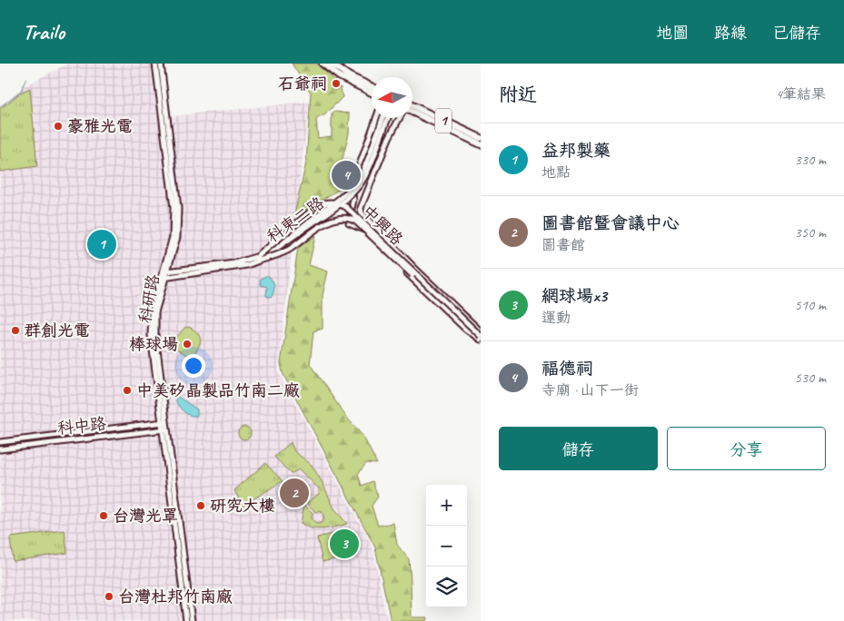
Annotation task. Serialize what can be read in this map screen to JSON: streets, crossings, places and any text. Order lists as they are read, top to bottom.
{
  "streets": {
    "main road": ["1"],
    "street": [
      "科東二路",
      "中興路",
      "科研路",
      "科中路"
    ]
  },
  "crossings": [
    ["科東二路", "中興路"],
    ["科東二路", "科研路"],
    ["科研路", "科中路"]
  ],
  "places": [
    "石爺祠",
    "豪雅光電",
    "群創光電",
    "棒球場",
    "中美矽晶製品竹南二廠",
    "研究大樓",
    "台灣光罩",
    "台灣杜邦竹南廠"
  ],
  "north": "left",
  "page": {
    "header": "Trailo",
    "nav": ["地圖", "路線", "已儲存"],
    "heading": ["附近", "4筆結果"],
    "list": [
      {
        "mark": "1",
        "name": "益邦製藥",
        "note": "地點",
        "value": "330 m"
      },
      {
        "mark": "2",
        "name": "圖書館暨會議中心",
        "note": "圖書館",
        "value": "350 m"
      },
      {
        "mark": "3",
        "name": "網球場x3",
        "note": "運動",
        "value": "510 m"
      },
      {
        "mark": "4",
        "name": "福德祠",
        "note": "寺廟 · 山下一街",
        "value": "530 m"
      }
    ],
    "pins": [
      "4",
      "1",
      "2",
      "3"
    ],
    "buttons": ["儲存", "分享"],
    "map_buttons": ["+", "−"]
  }
}
